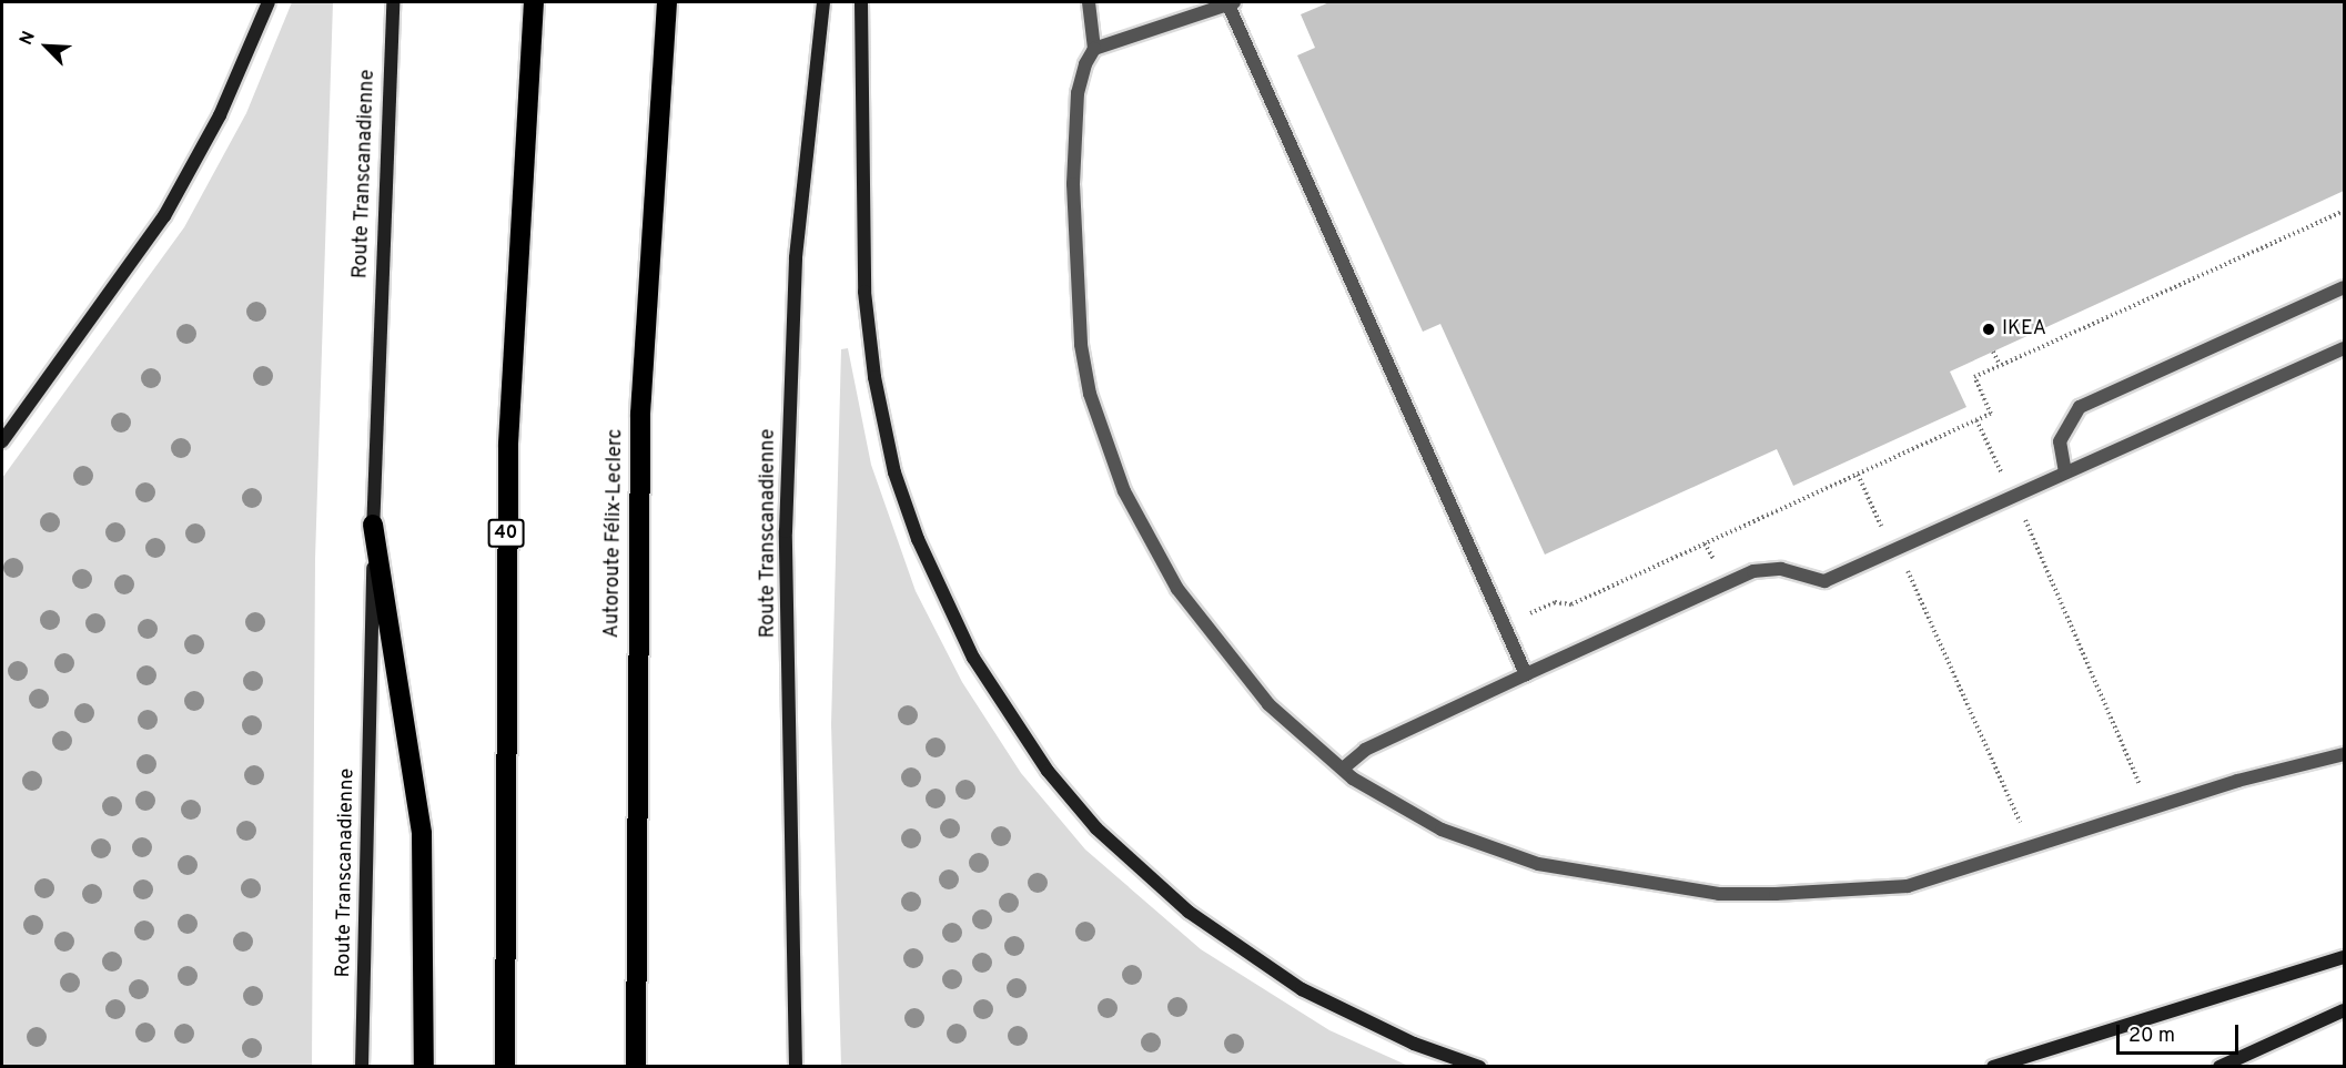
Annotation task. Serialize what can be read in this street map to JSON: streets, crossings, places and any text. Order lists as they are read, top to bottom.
{
  "streets": {
    "highway": ["40", "Autoroute Félix-Leclerc"],
    "main road": ["Route Transcanadienne"]
  },
  "places": ["IKEA"],
  "scale_bar": "20 m",
  "north": "top left"
}
